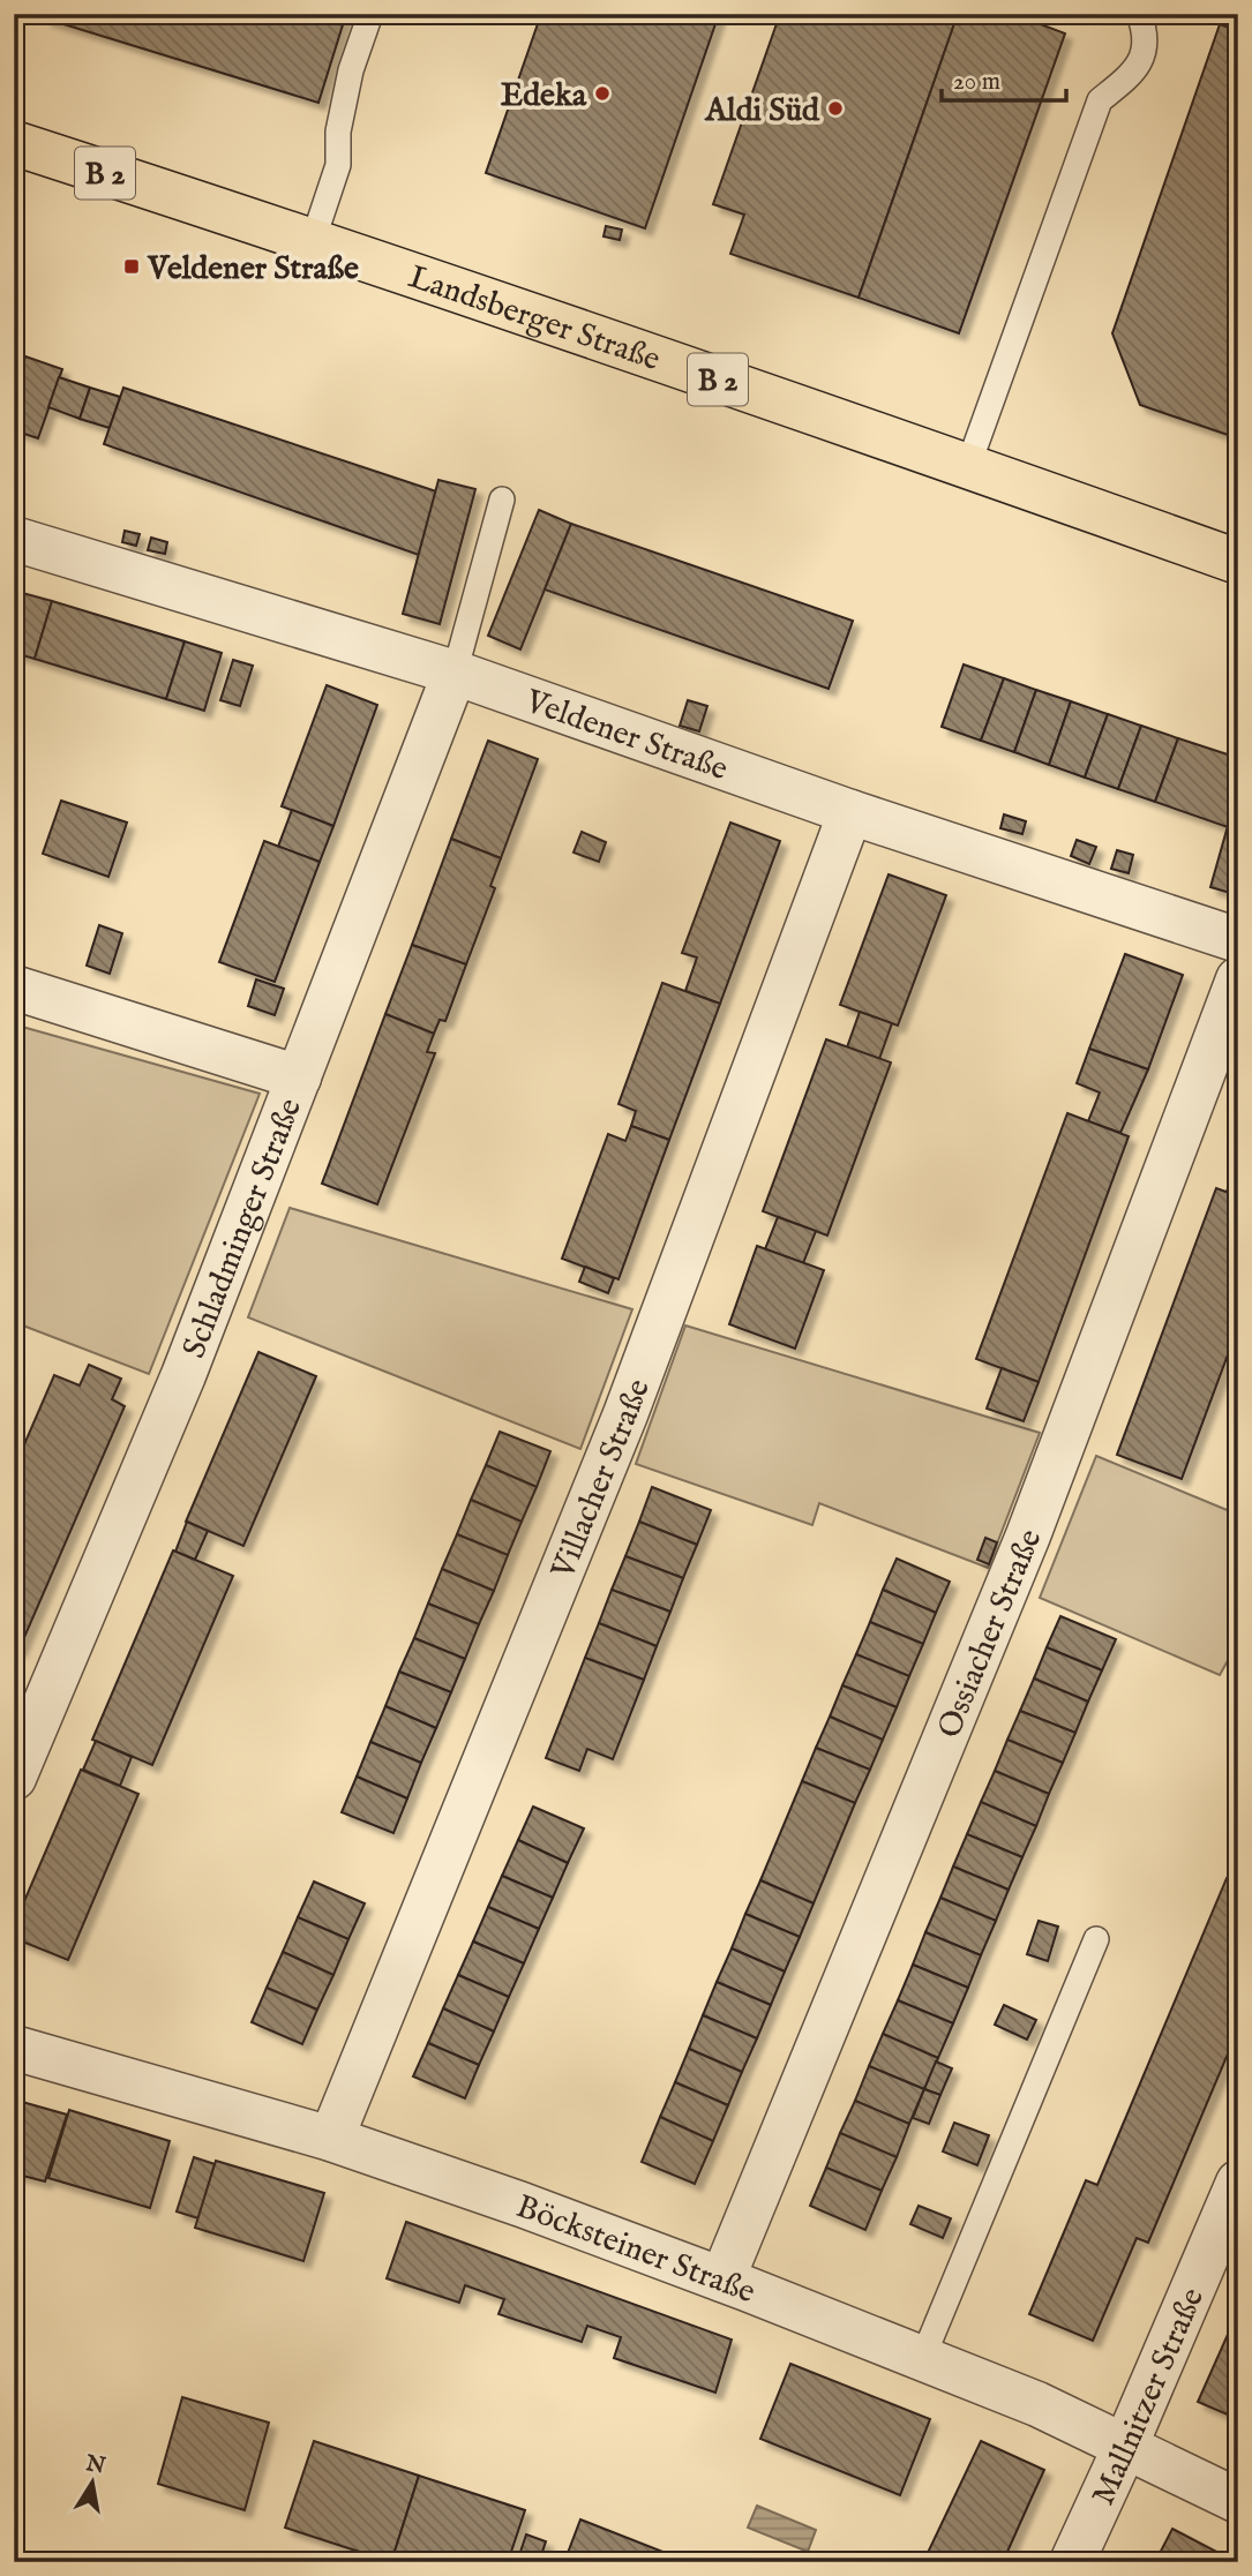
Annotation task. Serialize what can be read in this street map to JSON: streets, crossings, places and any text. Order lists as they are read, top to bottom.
{
  "streets": {
    "main road": ["B 2", "Landsberger Straße"],
    "street": [
      "Veldener Straße",
      "Schladminger Straße",
      "Villacher Straße",
      "Ossiacher Straße",
      "Böcksteiner Straße",
      "Mallnitzer Straße"
    ]
  },
  "crossings": [
    ["Veldener Straße", "Schladminger Straße"],
    ["Veldener Straße", "Villacher Straße"],
    ["Villacher Straße", "Böcksteiner Straße"],
    ["Ossiacher Straße", "Böcksteiner Straße"],
    ["Böcksteiner Straße", "Mallnitzer Straße"]
  ],
  "places": {
    "other": ["Edeka", "Aldi Süd"],
    "transit": ["Veldener Straße"]
  },
  "scale_bar": "20 m",
  "north": "top"
}
